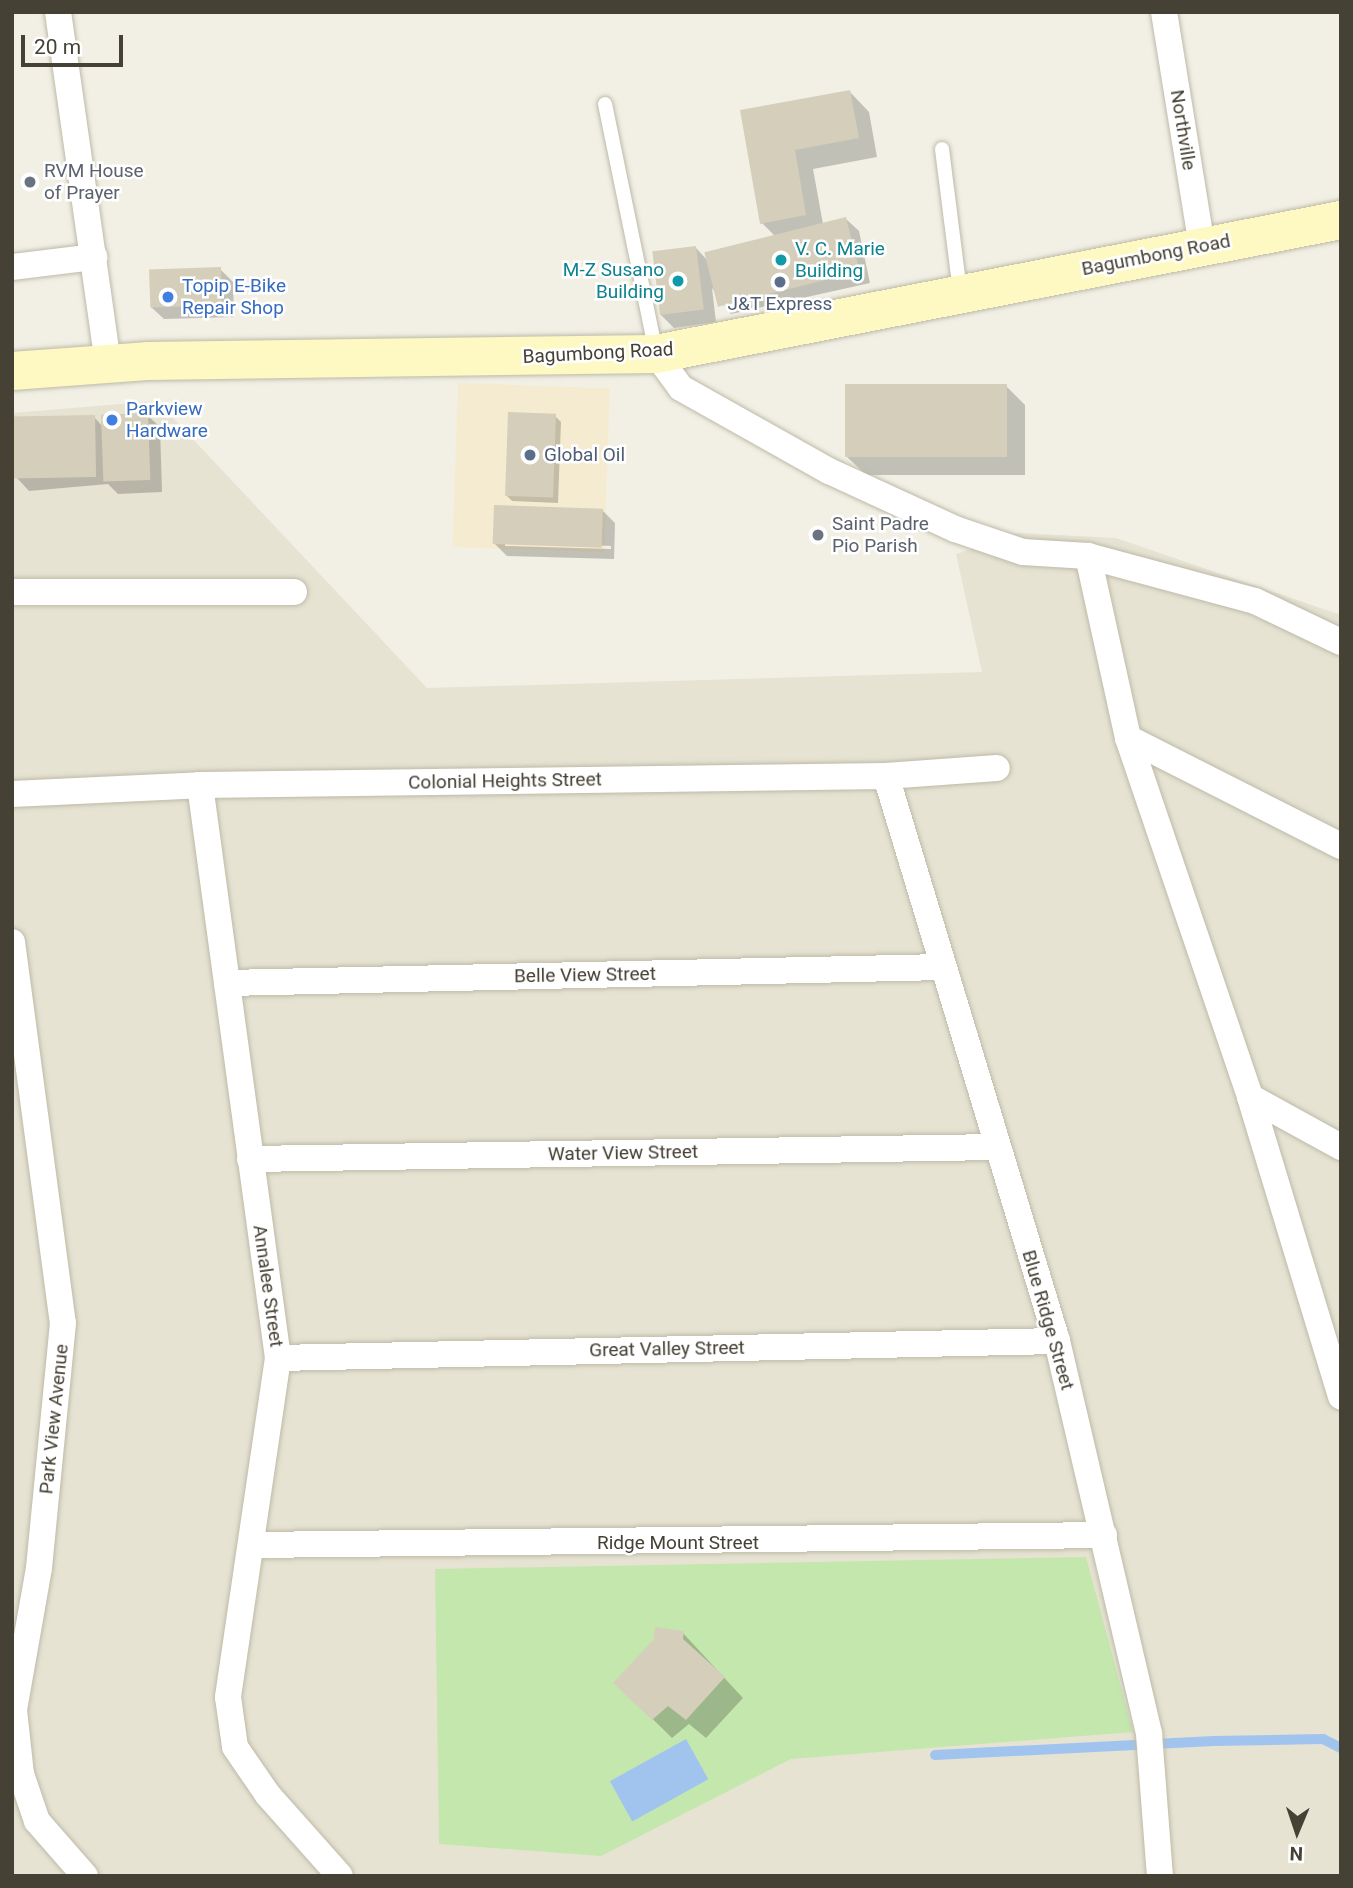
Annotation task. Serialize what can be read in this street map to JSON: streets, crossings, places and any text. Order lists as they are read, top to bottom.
{
  "streets": {
    "main road": ["Bagumbong Road"],
    "street": [
      "Northville",
      "Colonial Heights Street",
      "Belle View Street",
      "Water View Street",
      "Annalee Street",
      "Blue Ridge Street",
      "Great Valley Street",
      "Park View Avenue",
      "Ridge Mount Street"
    ]
  },
  "crossings": [
    ["Northville", "Bagumbong Road"],
    ["Colonial Heights Street", "Annalee Street"],
    ["Colonial Heights Street", "Blue Ridge Street"],
    ["Belle View Street", "Annalee Street"],
    ["Belle View Street", "Blue Ridge Street"],
    ["Water View Street", "Annalee Street"],
    ["Water View Street", "Blue Ridge Street"],
    ["Annalee Street", "Great Valley Street"],
    ["Annalee Street", "Ridge Mount Street"],
    ["Blue Ridge Street", "Great Valley Street"],
    ["Blue Ridge Street", "Ridge Mount Street"]
  ],
  "places": [
    "RVM House of Prayer",
    "V. C. Marie Building",
    "M-Z Susano Building",
    "J&T Express",
    "Topip E-Bike Repair Shop",
    "Parkview Hardware",
    "Global Oil",
    "Saint Padre Pio Parish"
  ],
  "scale_bar": "20 m",
  "north": "bottom"
}
